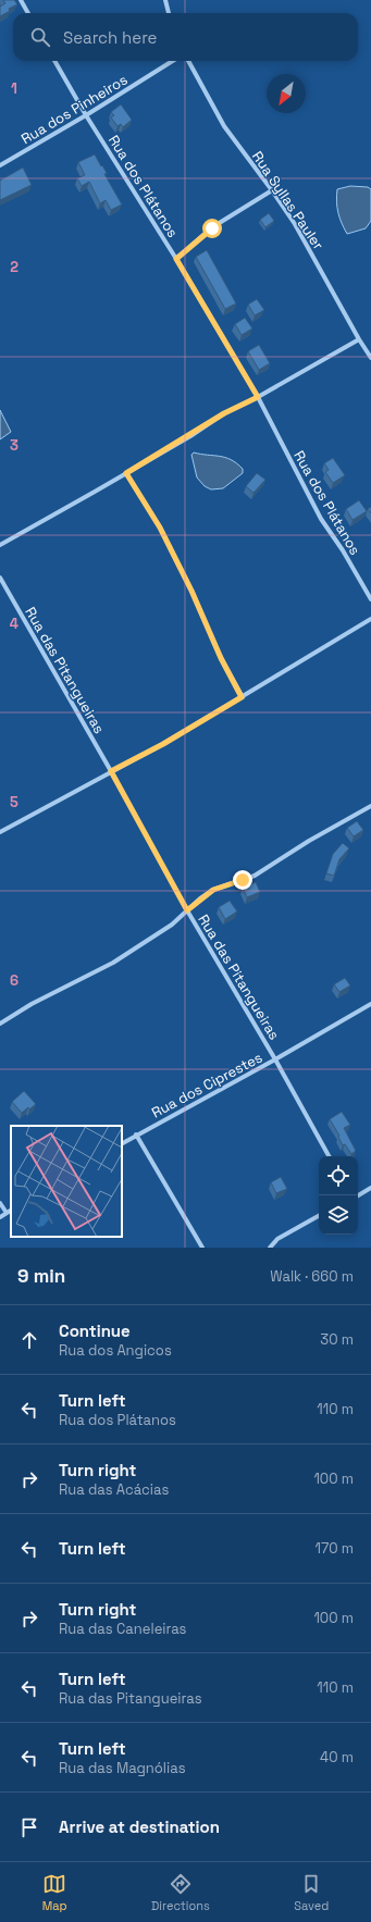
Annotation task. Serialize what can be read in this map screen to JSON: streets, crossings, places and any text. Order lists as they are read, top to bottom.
{
  "streets": {
    "street": [
      "Rua dos Pinheiros",
      "Rua dos Plátanos",
      "Rua Syllas Pauler",
      "Rua das Pitangueiras",
      "Rua dos Ciprestes"
    ]
  },
  "crossings": [
    ["Rua dos Pinheiros", "Rua dos Plátanos"],
    ["Rua das Pitangueiras", "Rua dos Ciprestes"]
  ],
  "north": "bottom left",
  "page": {
    "search": "Search here",
    "heading": ["9 min", "Walk · 660 m"],
    "list": [
      ["Continue", "Rua dos Angicos", "30 m"],
      ["Turn left", "Rua dos Plátanos", "110 m"],
      ["Turn right", "Rua das Acácias", "100 m"],
      ["Turn left", "170 m"],
      ["Turn right", "Rua das Caneleiras", "100 m"],
      ["Turn left", "Rua das Pitangueiras", "110 m"],
      ["Turn left", "Rua das Magnólias", "40 m"],
      "Arrive at destination"
    ],
    "nav": ["Map", "Directions", "Saved"]
  },
  "grid": {
    "rows": [
      "1",
      "2",
      "3",
      "4",
      "5",
      "6"
    ]
  }
}
